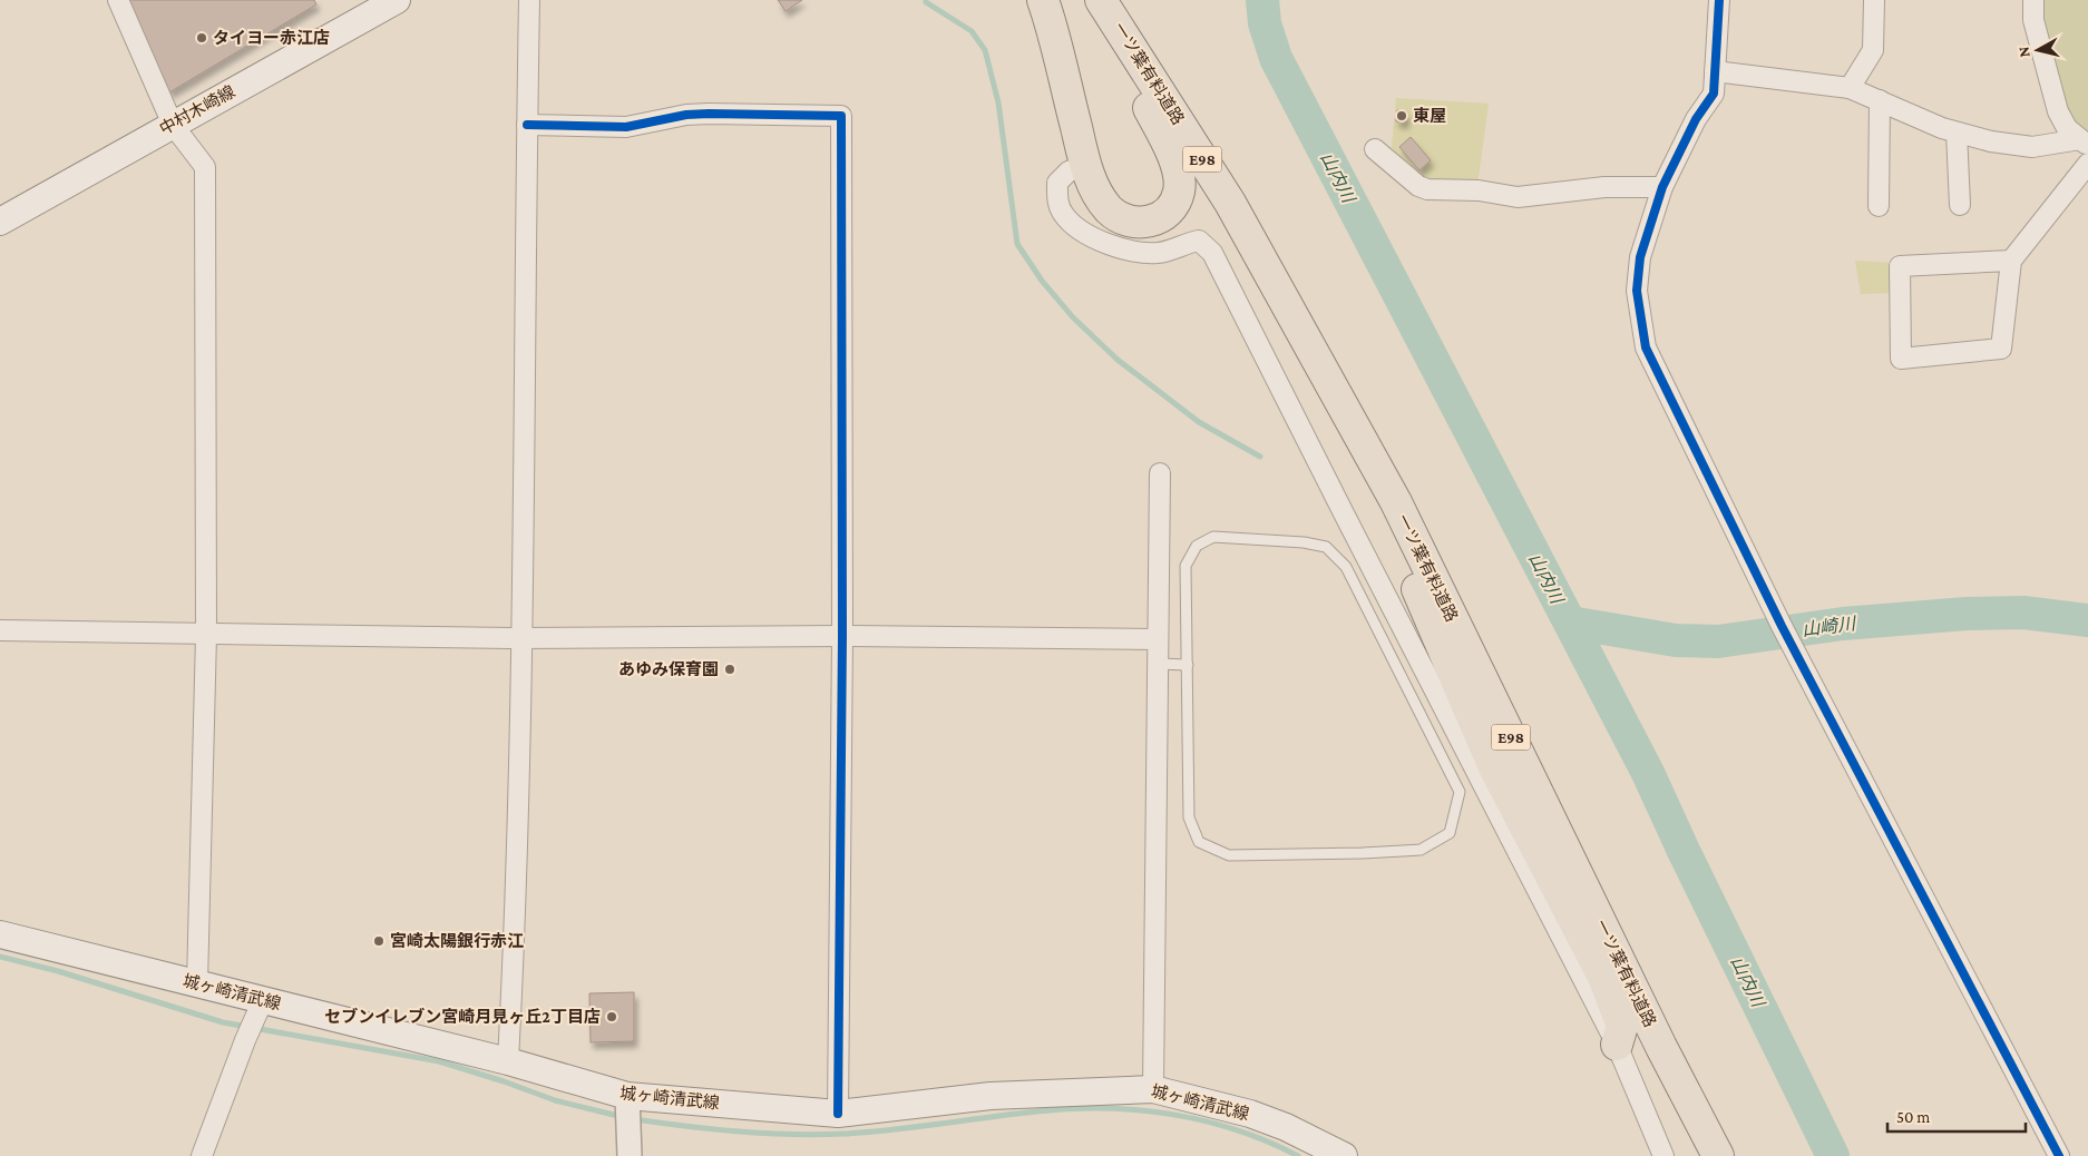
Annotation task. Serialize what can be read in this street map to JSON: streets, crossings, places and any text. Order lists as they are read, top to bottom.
{
  "streets": {
    "main road": [
      "一ツ葉有料道路",
      "中村木崎線",
      "E98",
      "城ヶ崎清武線"
    ]
  },
  "water": ["山内川", "山崎川"],
  "places": [
    "タイヨー赤江店",
    "東屋",
    "あゆみ保育園",
    "宮崎太陽銀行赤江",
    "セブンイレブン宮崎月見ヶ丘2丁目店"
  ],
  "scale_bar": "50 m",
  "north": "left"
}
